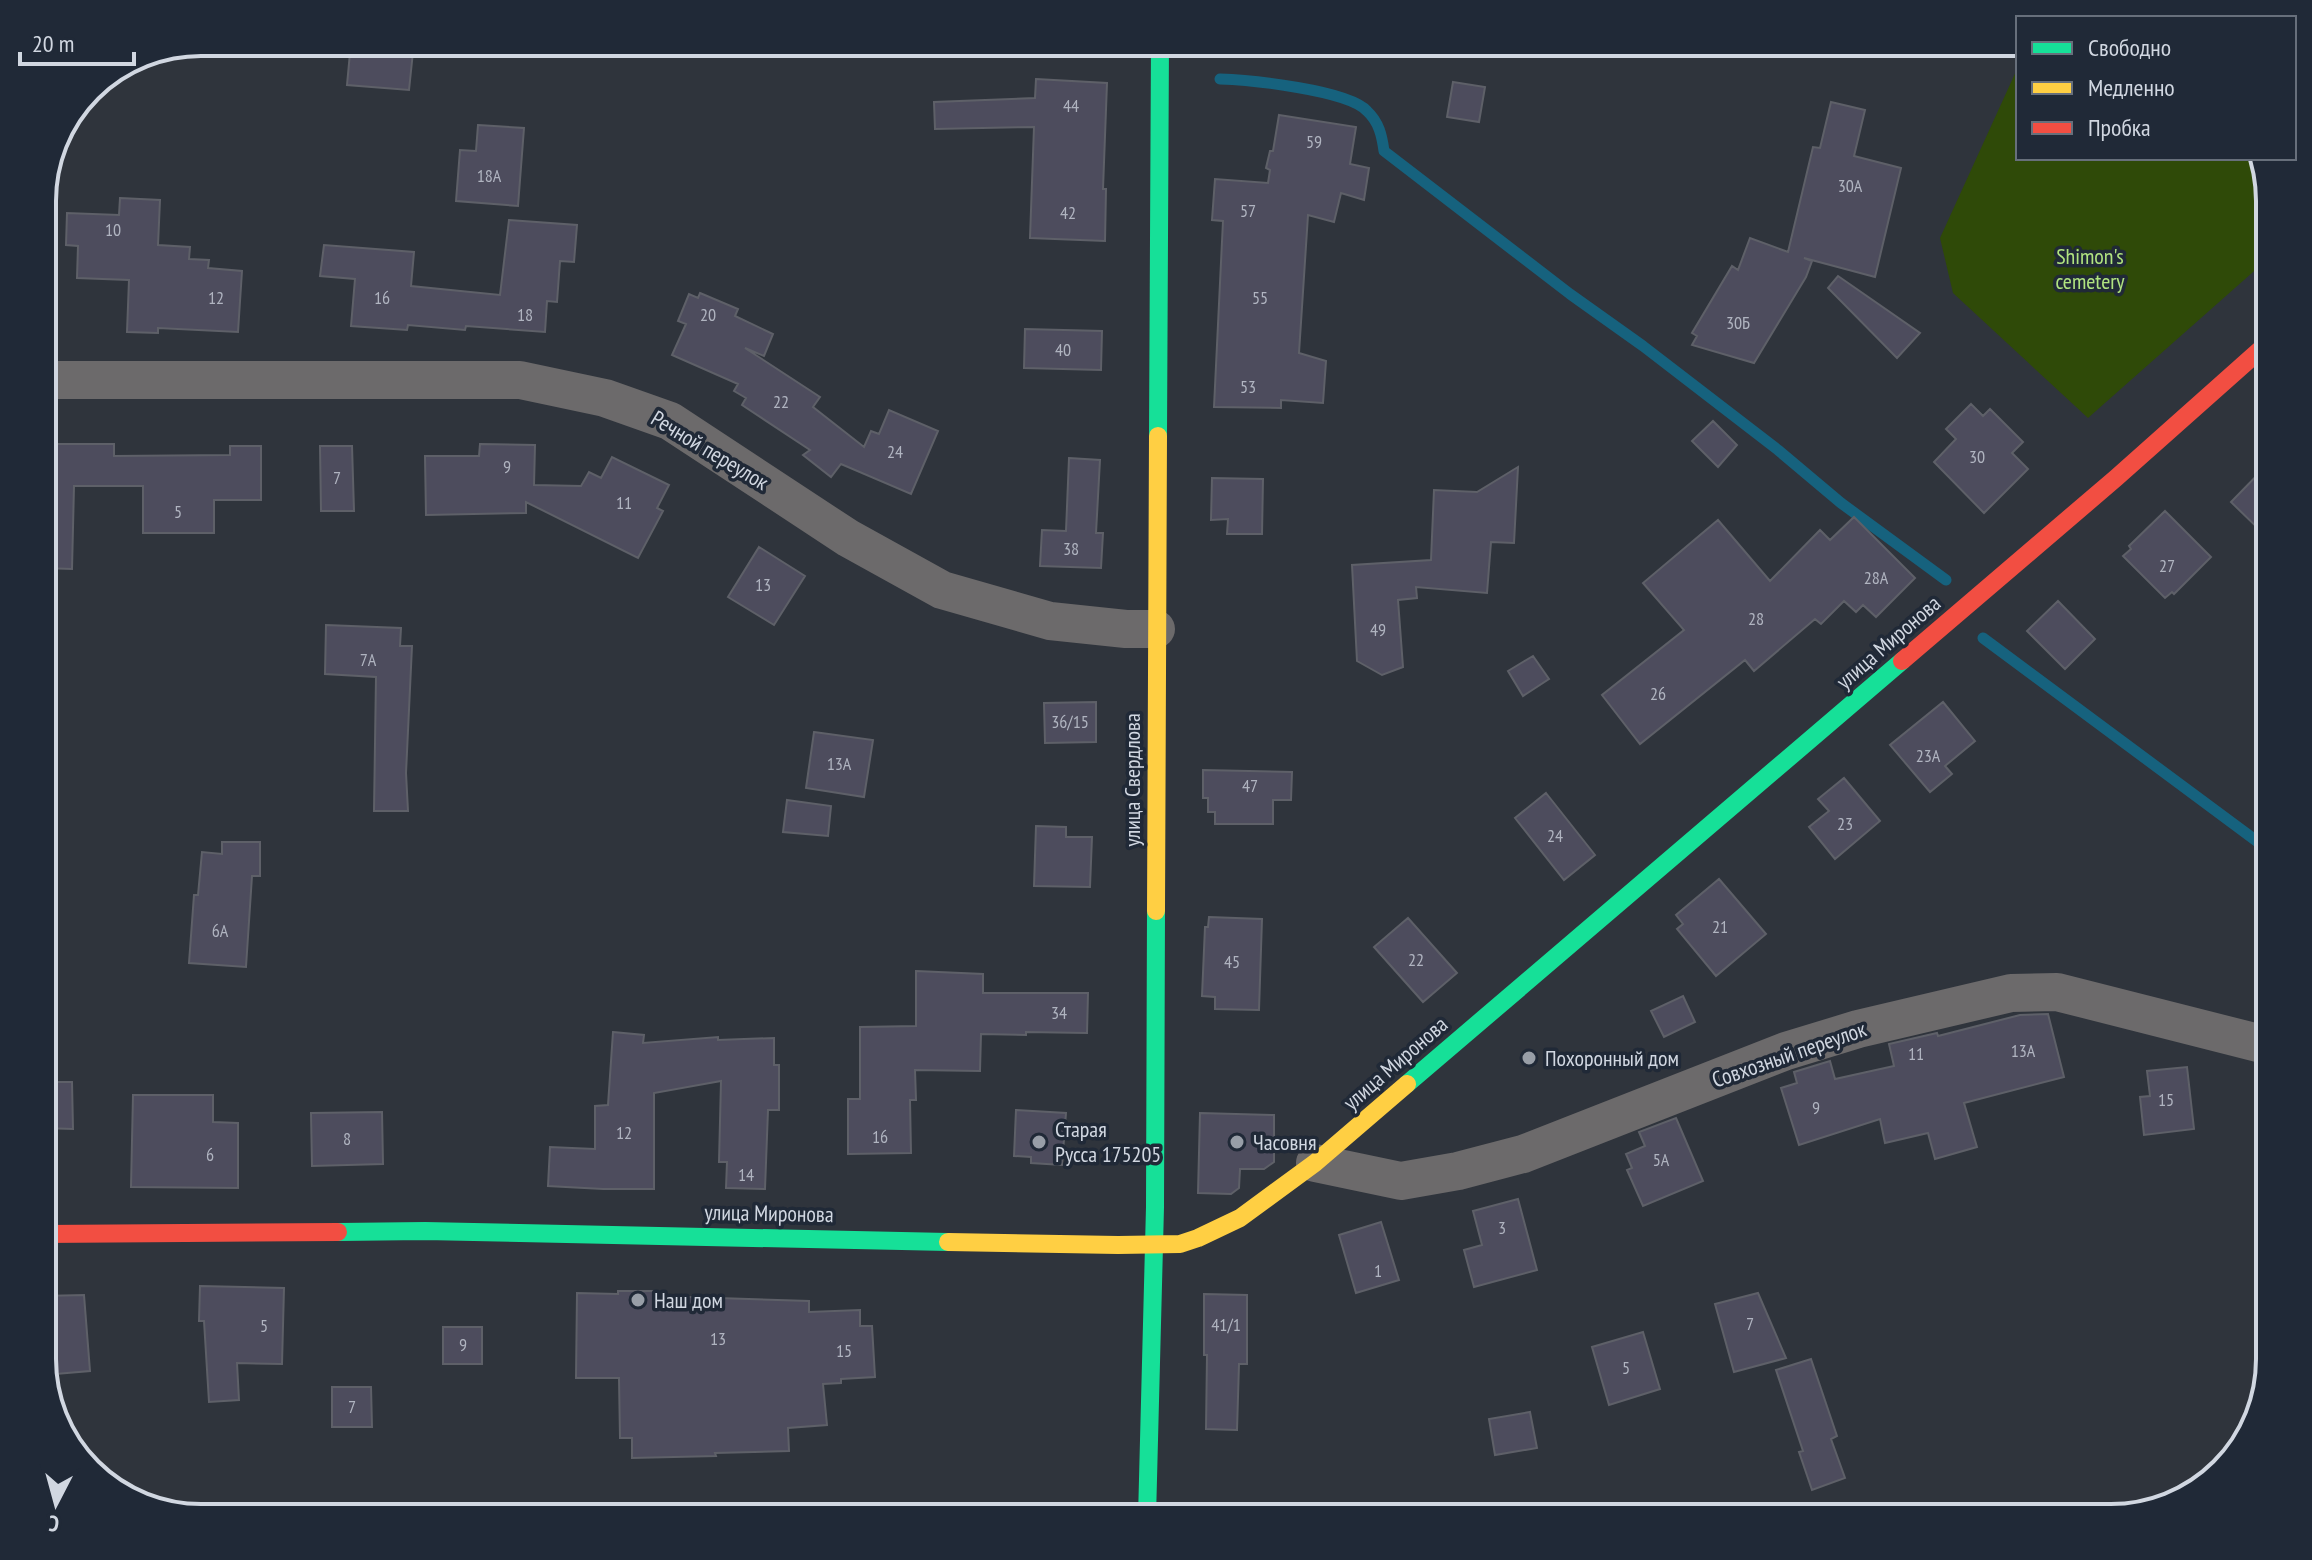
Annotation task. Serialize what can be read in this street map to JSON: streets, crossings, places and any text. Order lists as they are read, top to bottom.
{
  "streets": {
    "street": [
      "Речной переулок",
      "улица Миронова",
      "улица Свердлова",
      "Совхозный переулок"
    ]
  },
  "crossings": [
    ["Речной переулок", "улица Свердлова"],
    ["улица Миронова", "улица Свердлова"],
    ["улица Миронова", "Совхозный переулок"]
  ],
  "parks": ["Shimon's cemetery"],
  "places": [
    "Похоронный дом",
    "Старая Русса 175205",
    "Часовня",
    "Наш дом"
  ],
  "house_numbers": [
    "44",
    "59",
    "18А",
    "30А",
    "57",
    "42",
    "10",
    "12",
    "16",
    "55",
    "18",
    "20",
    "30Б",
    "40",
    "53",
    "22",
    "24",
    "30",
    "9",
    "7",
    "11",
    "5",
    "38",
    "27",
    "28А",
    "13",
    "28",
    "49",
    "7А",
    "26",
    "36/15",
    "23А",
    "13А",
    "47",
    "23",
    "24",
    "21",
    "6А",
    "22",
    "45",
    "34",
    "13А",
    "11",
    "15",
    "9",
    "12",
    "16",
    "8",
    "6",
    "5А",
    "14",
    "3",
    "1",
    "7",
    "41/1",
    "5",
    "13",
    "9",
    "15",
    "5",
    "7"
  ],
  "legend": ["Свободно", "Медленно", "Пробка"],
  "scale_bar": "20 m",
  "north": "bottom"
}
